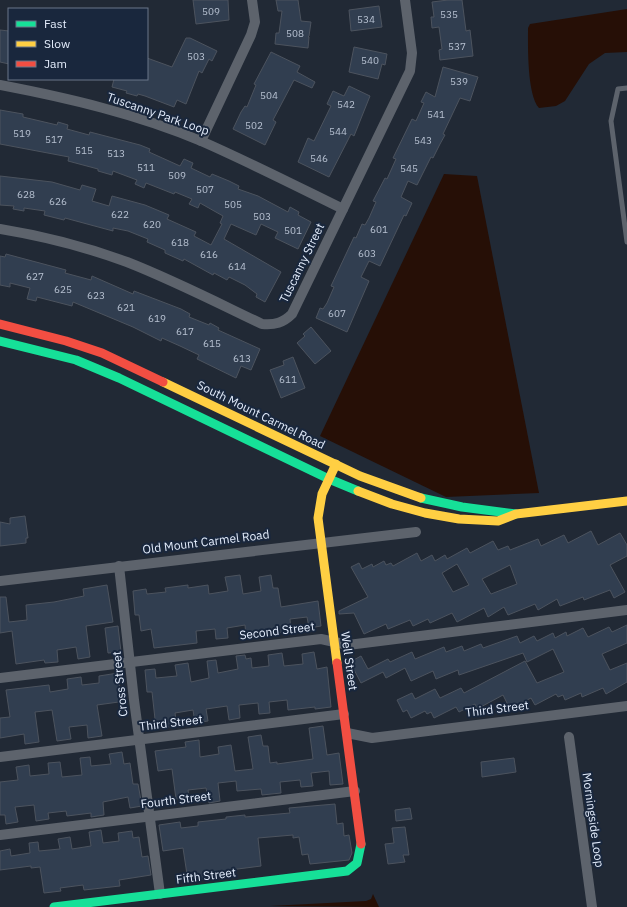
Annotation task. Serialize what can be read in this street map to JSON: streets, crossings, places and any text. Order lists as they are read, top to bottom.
{
  "streets": {
    "street": [
      "Tuscanny Park Loop",
      "Tuscanny Street",
      "South Mount Carmel Road",
      "Old Mount Carmel Road",
      "Second Street",
      "Well Street",
      "Cross Street",
      "Third Street",
      "Fourth Street",
      "Morningside Loop",
      "Fifth Street"
    ]
  },
  "crossings": [
    ["Tuscanny Park Loop", "Tuscanny Street"],
    ["South Mount Carmel Road", "Well Street"],
    ["Old Mount Carmel Road", "Well Street"],
    ["Old Mount Carmel Road", "Cross Street"],
    ["Second Street", "Well Street"],
    ["Second Street", "Cross Street"],
    ["Well Street", "Third Street"],
    ["Well Street", "Fourth Street"],
    ["Well Street", "Fifth Street"],
    ["Cross Street", "Third Street"],
    ["Cross Street", "Fourth Street"],
    ["Cross Street", "Fifth Street"]
  ],
  "house_numbers": [
    "509",
    "535",
    "534",
    "508",
    "537",
    "503",
    "540",
    "539",
    "504",
    "542",
    "541",
    "502",
    "544",
    "519",
    "517",
    "543",
    "515",
    "513",
    "546",
    "511",
    "545",
    "509",
    "507",
    "628",
    "626",
    "505",
    "622",
    "503",
    "620",
    "601",
    "501",
    "618",
    "603",
    "616",
    "614",
    "627",
    "625",
    "623",
    "621",
    "607",
    "619",
    "617",
    "615",
    "613",
    "611"
  ],
  "legend": ["Fast", "Slow", "Jam"]
}
